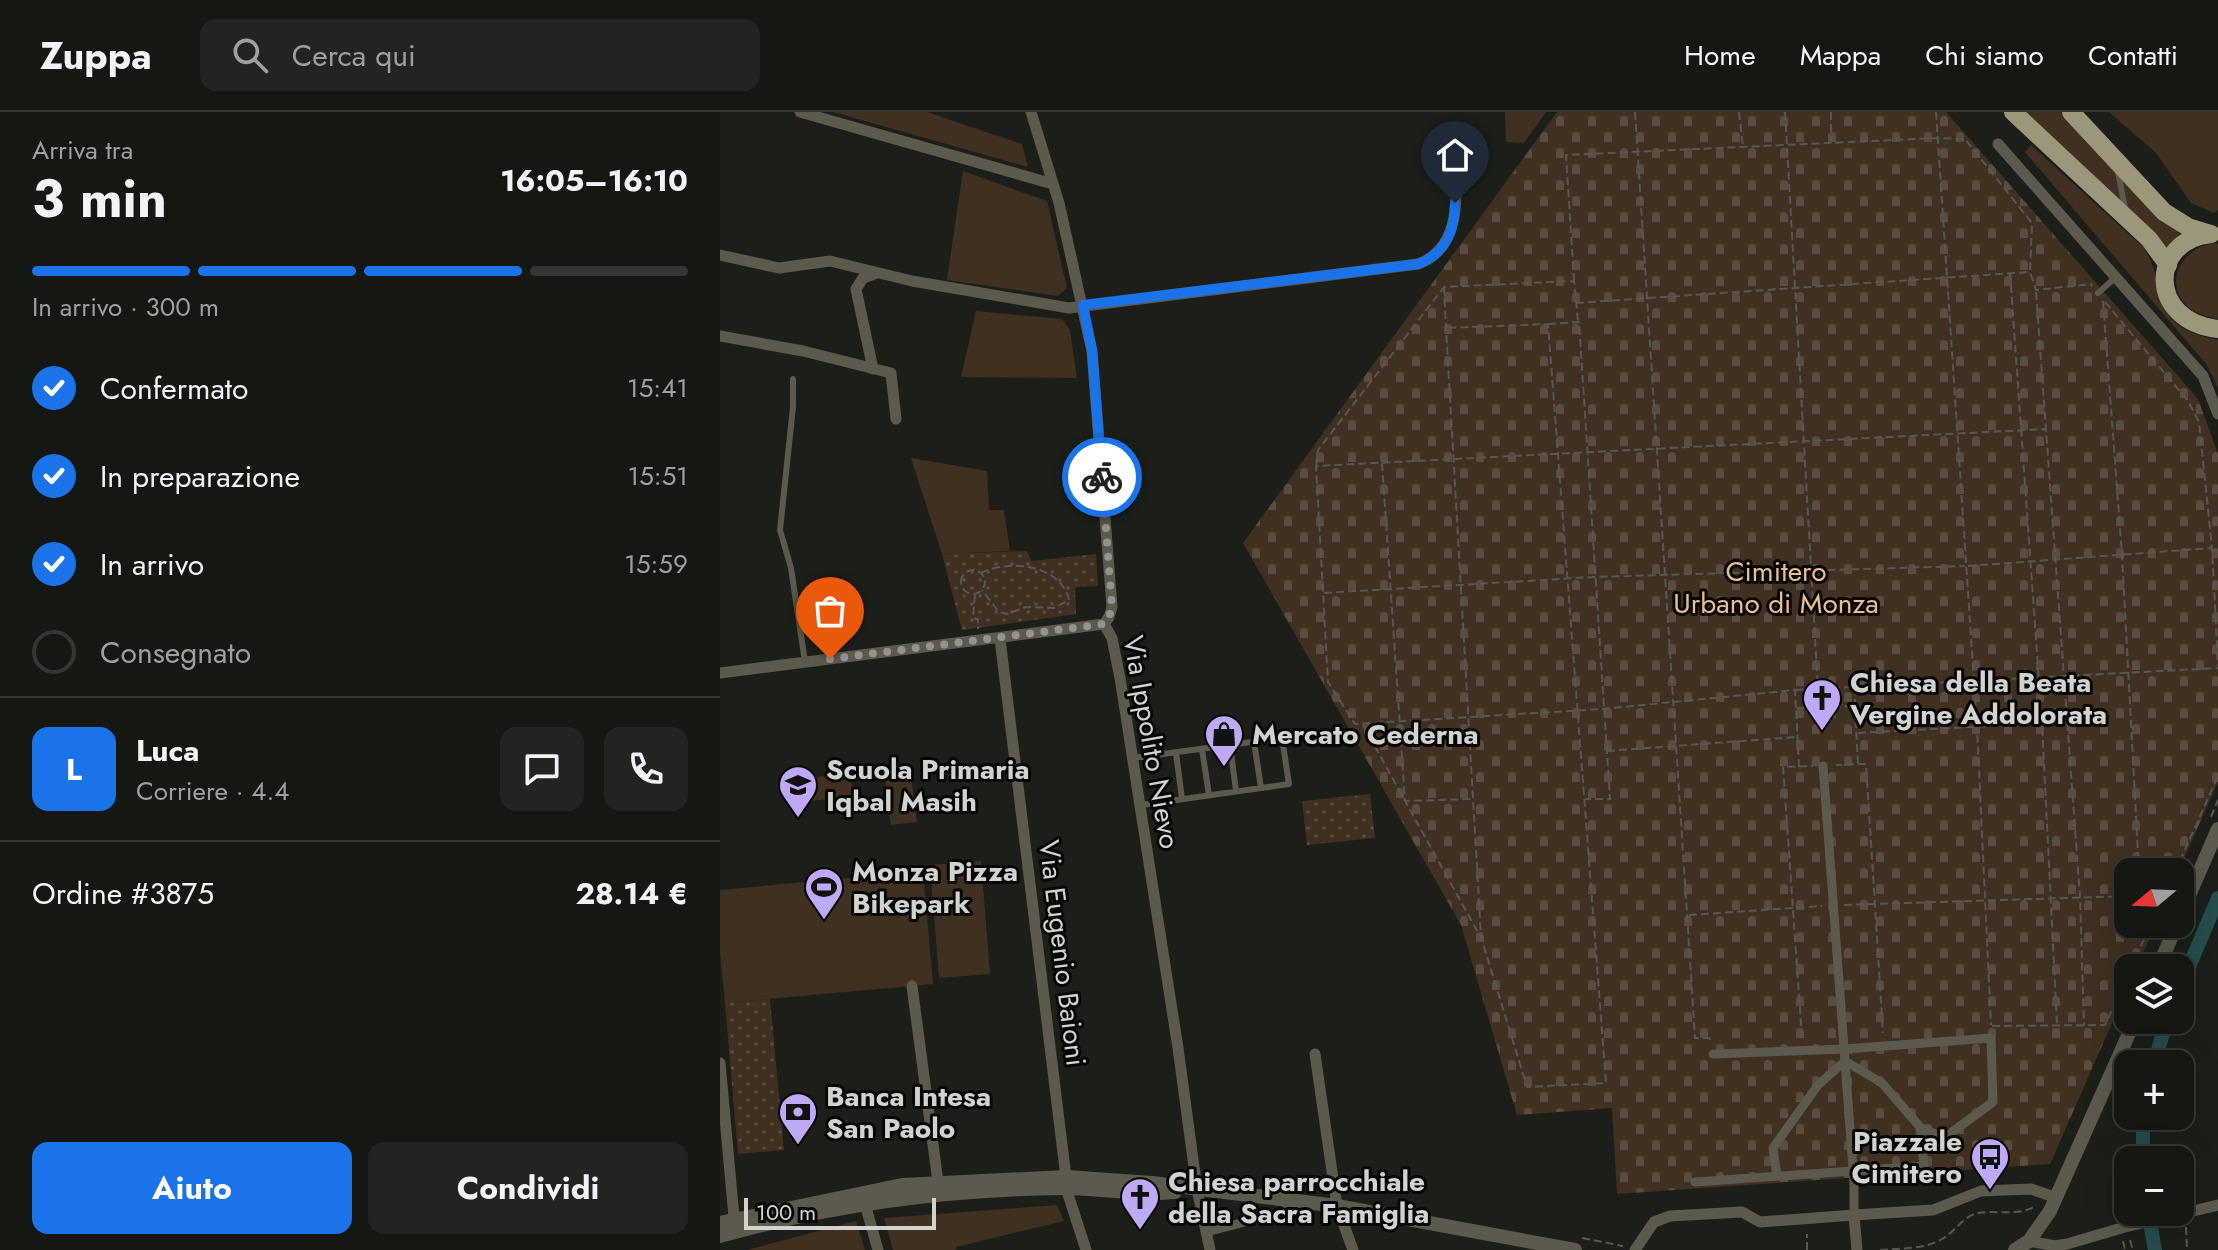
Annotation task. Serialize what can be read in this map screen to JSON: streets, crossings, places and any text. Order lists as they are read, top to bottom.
{
  "streets": {
    "street": ["Via Ippolito Nievo", "Via Eugenio Baioni"]
  },
  "parks": ["Cimitero Urbano di Monza"],
  "places": {
    "church": ["Chiesa della Beata Vergine Addolorata", "Chiesa parrocchiale della Sacra Famiglia"],
    "shop": ["Mercato Cederna"],
    "school or university": ["Scuola Primaria Iqbal Masih"],
    "sports": ["Monza Pizza Bikepark"],
    "bank": ["Banca Intesa San Paolo"],
    "bus stop": ["Piazzale Cimitero"]
  },
  "scale_bar": "100 m",
  "north": "left",
  "page": {
    "header": "Zuppa",
    "search": "Cerca qui",
    "nav": [
      "Home",
      "Mappa",
      "Chi siamo",
      "Contatti"
    ],
    "heading": ["3 min", "Arriva tra", "16:05–16:10"],
    "panel": [
      "Luca",
      "Corriere · 4.4",
      "Ordine #3875",
      "28.14 €"
    ],
    "bar": "In arrivo · 300 m",
    "list": [
      ["Confermato", "15:41"],
      ["In preparazione", "15:51"],
      ["In arrivo", "15:59"],
      "Consegnato"
    ],
    "round": "L",
    "map_buttons": ["+", "−"],
    "buttons": ["Aiuto", "Condividi"],
    "scale": "100 m"
  }
}
